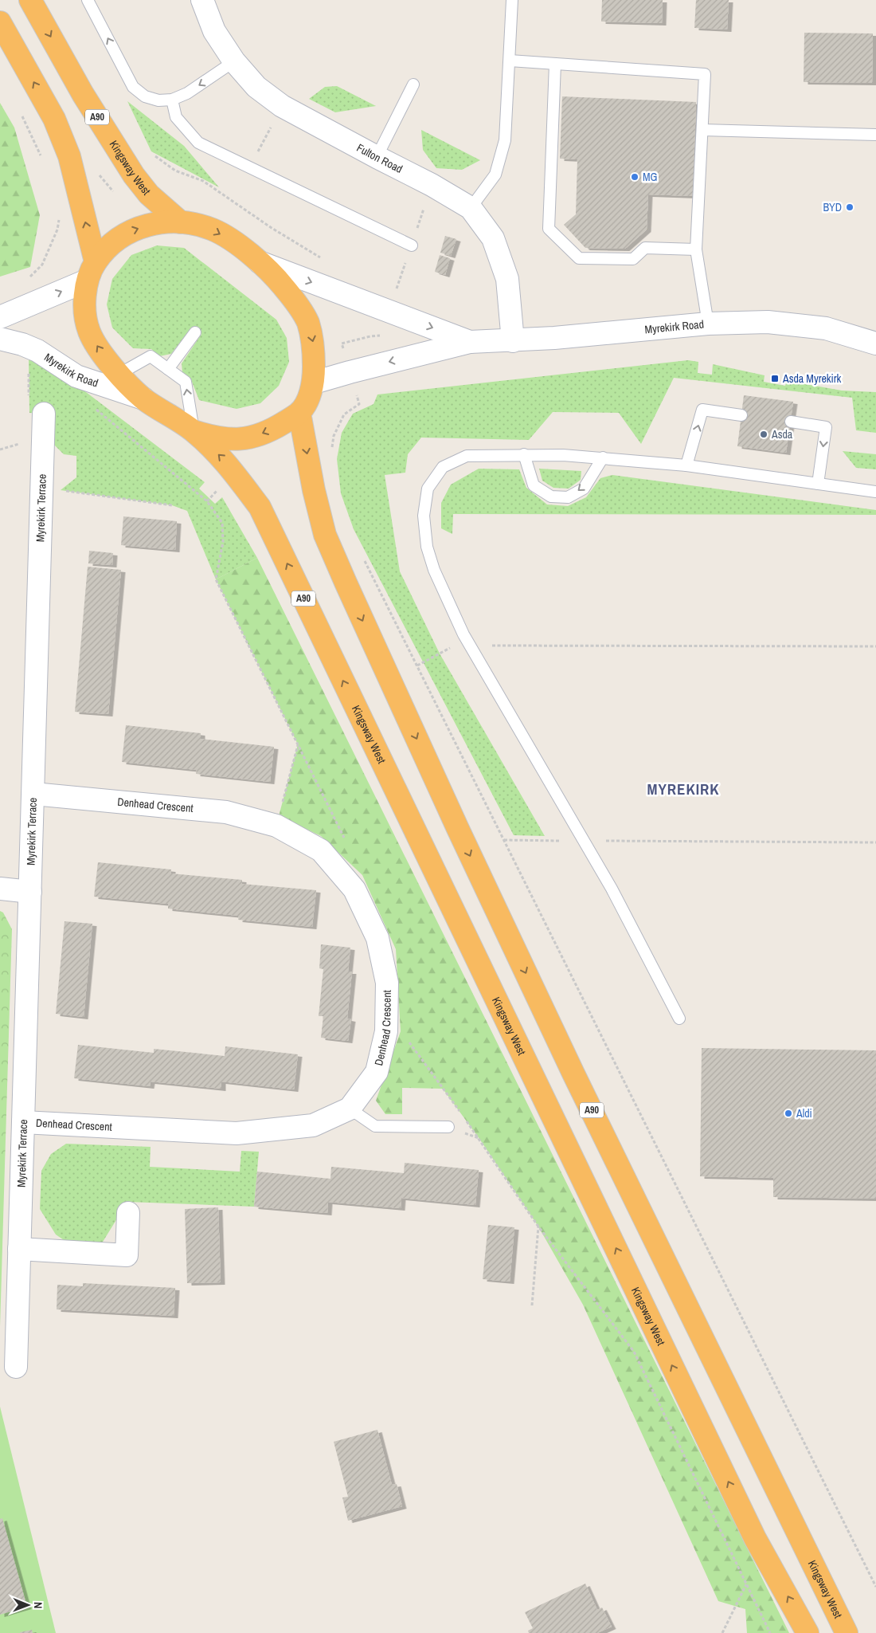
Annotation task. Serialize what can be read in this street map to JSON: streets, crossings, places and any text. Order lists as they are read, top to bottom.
{
  "streets": {
    "highway": ["A90", "Kingsway West"],
    "street": [
      "Fulton Road",
      "Myrekirk Road",
      "Myrekirk Terrace",
      "Denhead Crescent"
    ]
  },
  "crossings": [
    ["Fulton Road", "Myrekirk Road"],
    ["Kingsway West", "Myrekirk Road"],
    ["Myrekirk Terrace", "Denhead Crescent"]
  ],
  "districts": ["MYREKIRK"],
  "places": {
    "other": [
      "MG",
      "BYD",
      "Asda",
      "Aldi"
    ],
    "transit": ["Asda Myrekirk"]
  },
  "north": "right"
}
